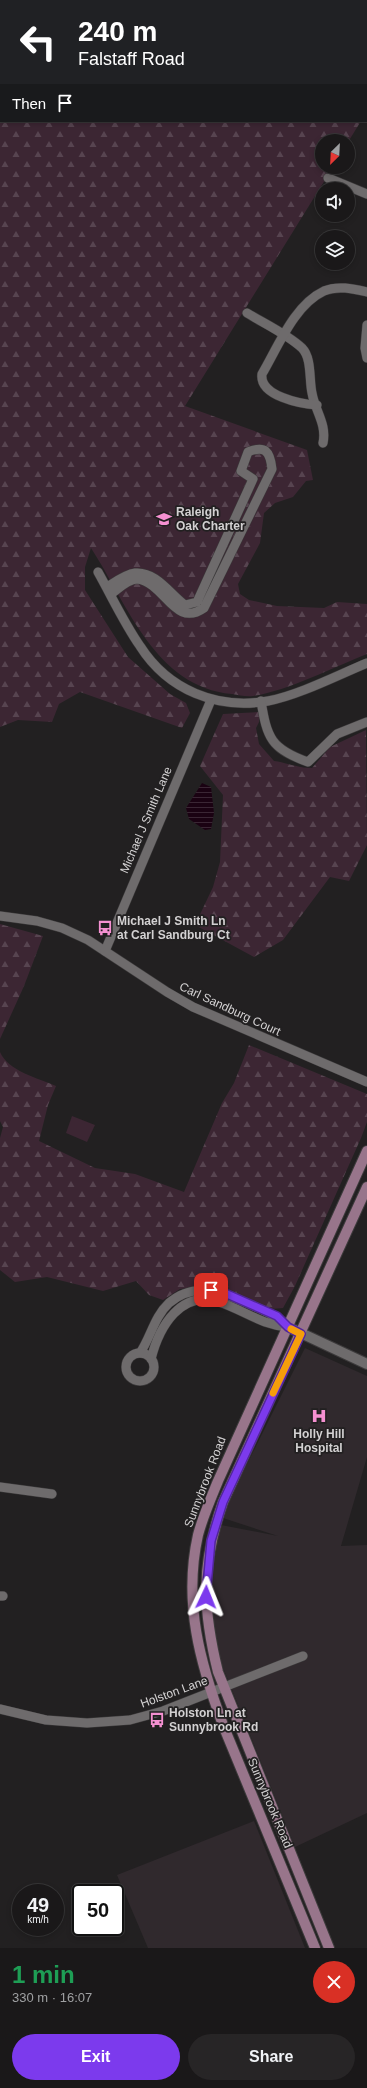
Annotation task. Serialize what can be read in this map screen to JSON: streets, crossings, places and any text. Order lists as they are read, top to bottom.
{
  "streets": {
    "main road": ["Sunnybrook Road"],
    "street": ["Michael J Smith Lane", "Carl Sandburg Court", "Holston Lane"]
  },
  "crossings": [
    ["Michael J Smith Lane", "Carl Sandburg Court"],
    ["Sunnybrook Road", "Holston Lane"]
  ],
  "places": {
    "school or university": ["Raleigh Oak Charter"],
    "bus stop": ["Michael J Smith Ln at Carl Sandburg Ct", "Holston Ln at Sunnybrook Rd"],
    "hospital": ["Holly Hill Hospital"]
  },
  "north": "bottom left",
  "page": {
    "turn": ["240 m", "Falstaff Road"],
    "then": "Then",
    "speed": "49 km/h",
    "limit": "50",
    "heading": ["1 min", "330 m · 16:07"],
    "buttons": ["Exit", "Share"]
  }
}
